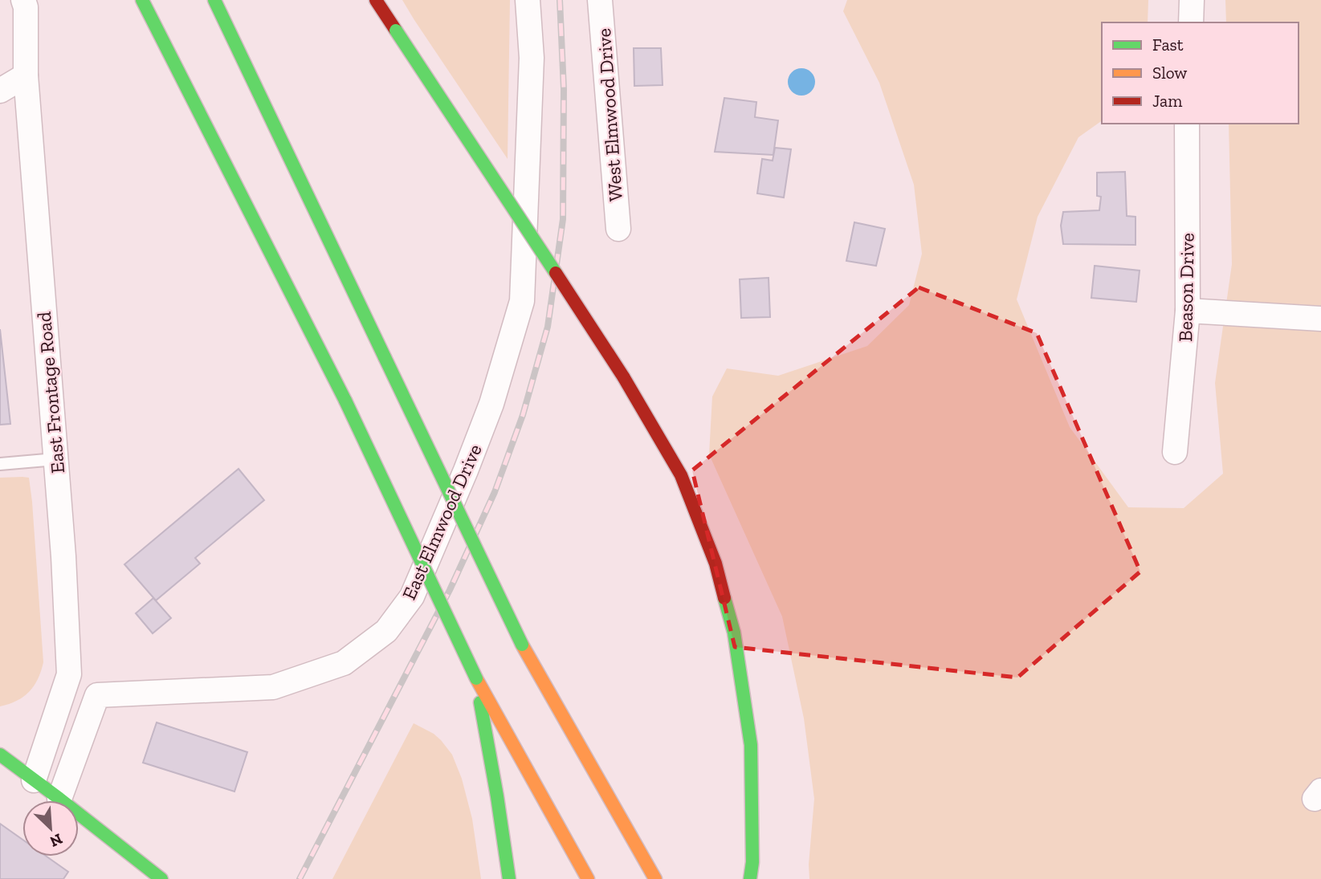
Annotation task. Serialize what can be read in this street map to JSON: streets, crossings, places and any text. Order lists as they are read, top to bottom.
{
  "streets": {
    "street": [
      "West Elmwood Drive",
      "Beason Drive",
      "East Frontage Road",
      "East Elmwood Drive"
    ]
  },
  "legend": ["Fast", "Slow", "Jam"],
  "north": "bottom right"
}
